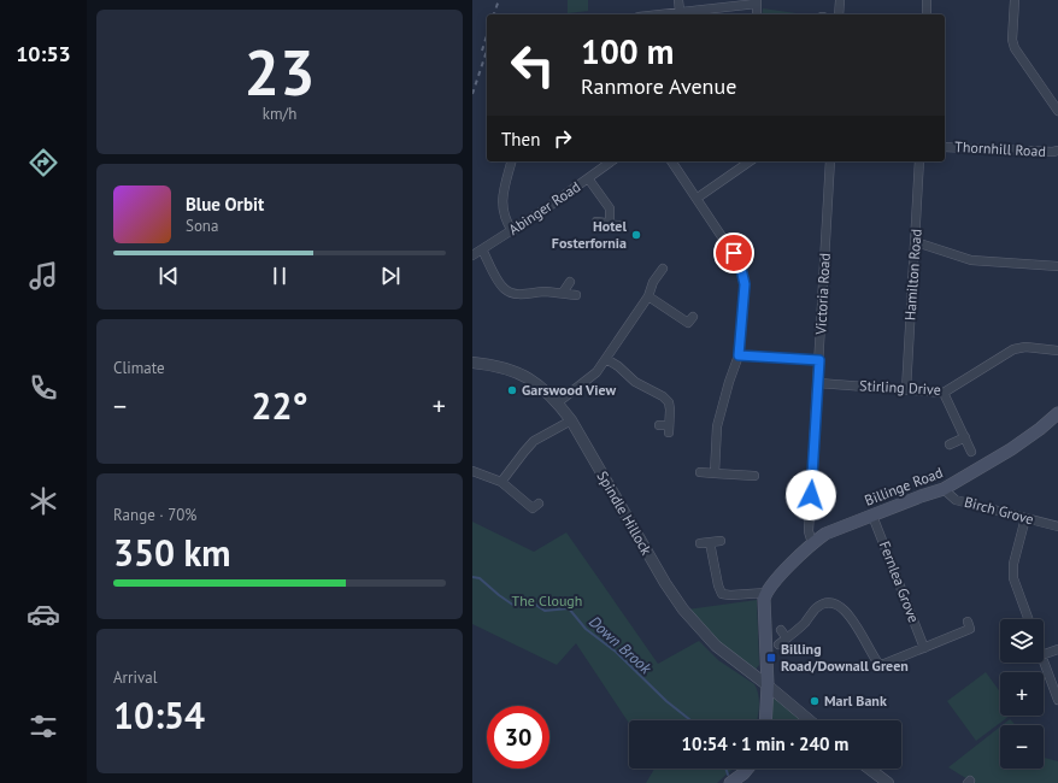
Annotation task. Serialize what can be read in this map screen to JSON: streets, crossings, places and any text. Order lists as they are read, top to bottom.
{
  "streets": {
    "main road": ["Billinge Road"],
    "street": [
      "Thornhill Road",
      "Abinger Road",
      "Hamilton Road",
      "Victoria Road",
      "Stirling Drive",
      "Birch Grove",
      "Spindle Hillock",
      "Fernlea Grove"
    ]
  },
  "crossings": [
    ["Hamilton Road", "Stirling Drive"],
    ["Victoria Road", "Stirling Drive"],
    ["Victoria Road", "Billinge Road"],
    ["Billinge Road", "Birch Grove"],
    ["Billinge Road", "Fernlea Grove"]
  ],
  "water": ["Down Brook"],
  "parks": ["The Clough"],
  "places": {
    "other": ["Hotel Fosterfornia", "Garswood View", "Marl Bank"],
    "transit": ["Billing Road/Downall Green"]
  },
  "page": {
    "tabs": "10:53",
    "tile": [
      ["23", "km/h"],
      "Climate",
      ["Range · 70%", "350 km"],
      ["Arrival", "10:54"]
    ],
    "turn": ["100 m", "Ranmore Avenue"],
    "then": "Then",
    "song": ["Blue Orbit", "Sona"],
    "heat": ["−", "22°", "+"],
    "map_buttons": ["+", "−"],
    "limit": "30",
    "trip": "10:54 · 1 min · 240 m"
  }
}
